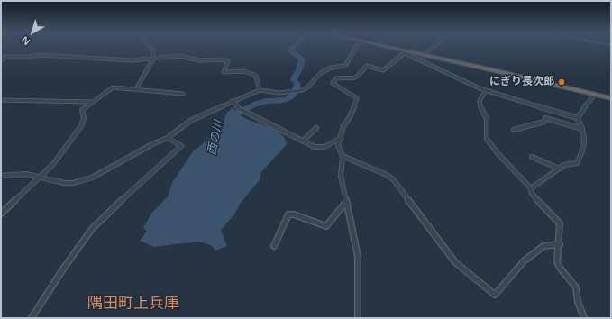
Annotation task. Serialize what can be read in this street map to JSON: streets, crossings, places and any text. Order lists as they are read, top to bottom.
{
  "districts": ["隅田町上兵庫"],
  "water": ["西の川"],
  "places": ["にぎり長次郎"],
  "north": "bottom left"
}
